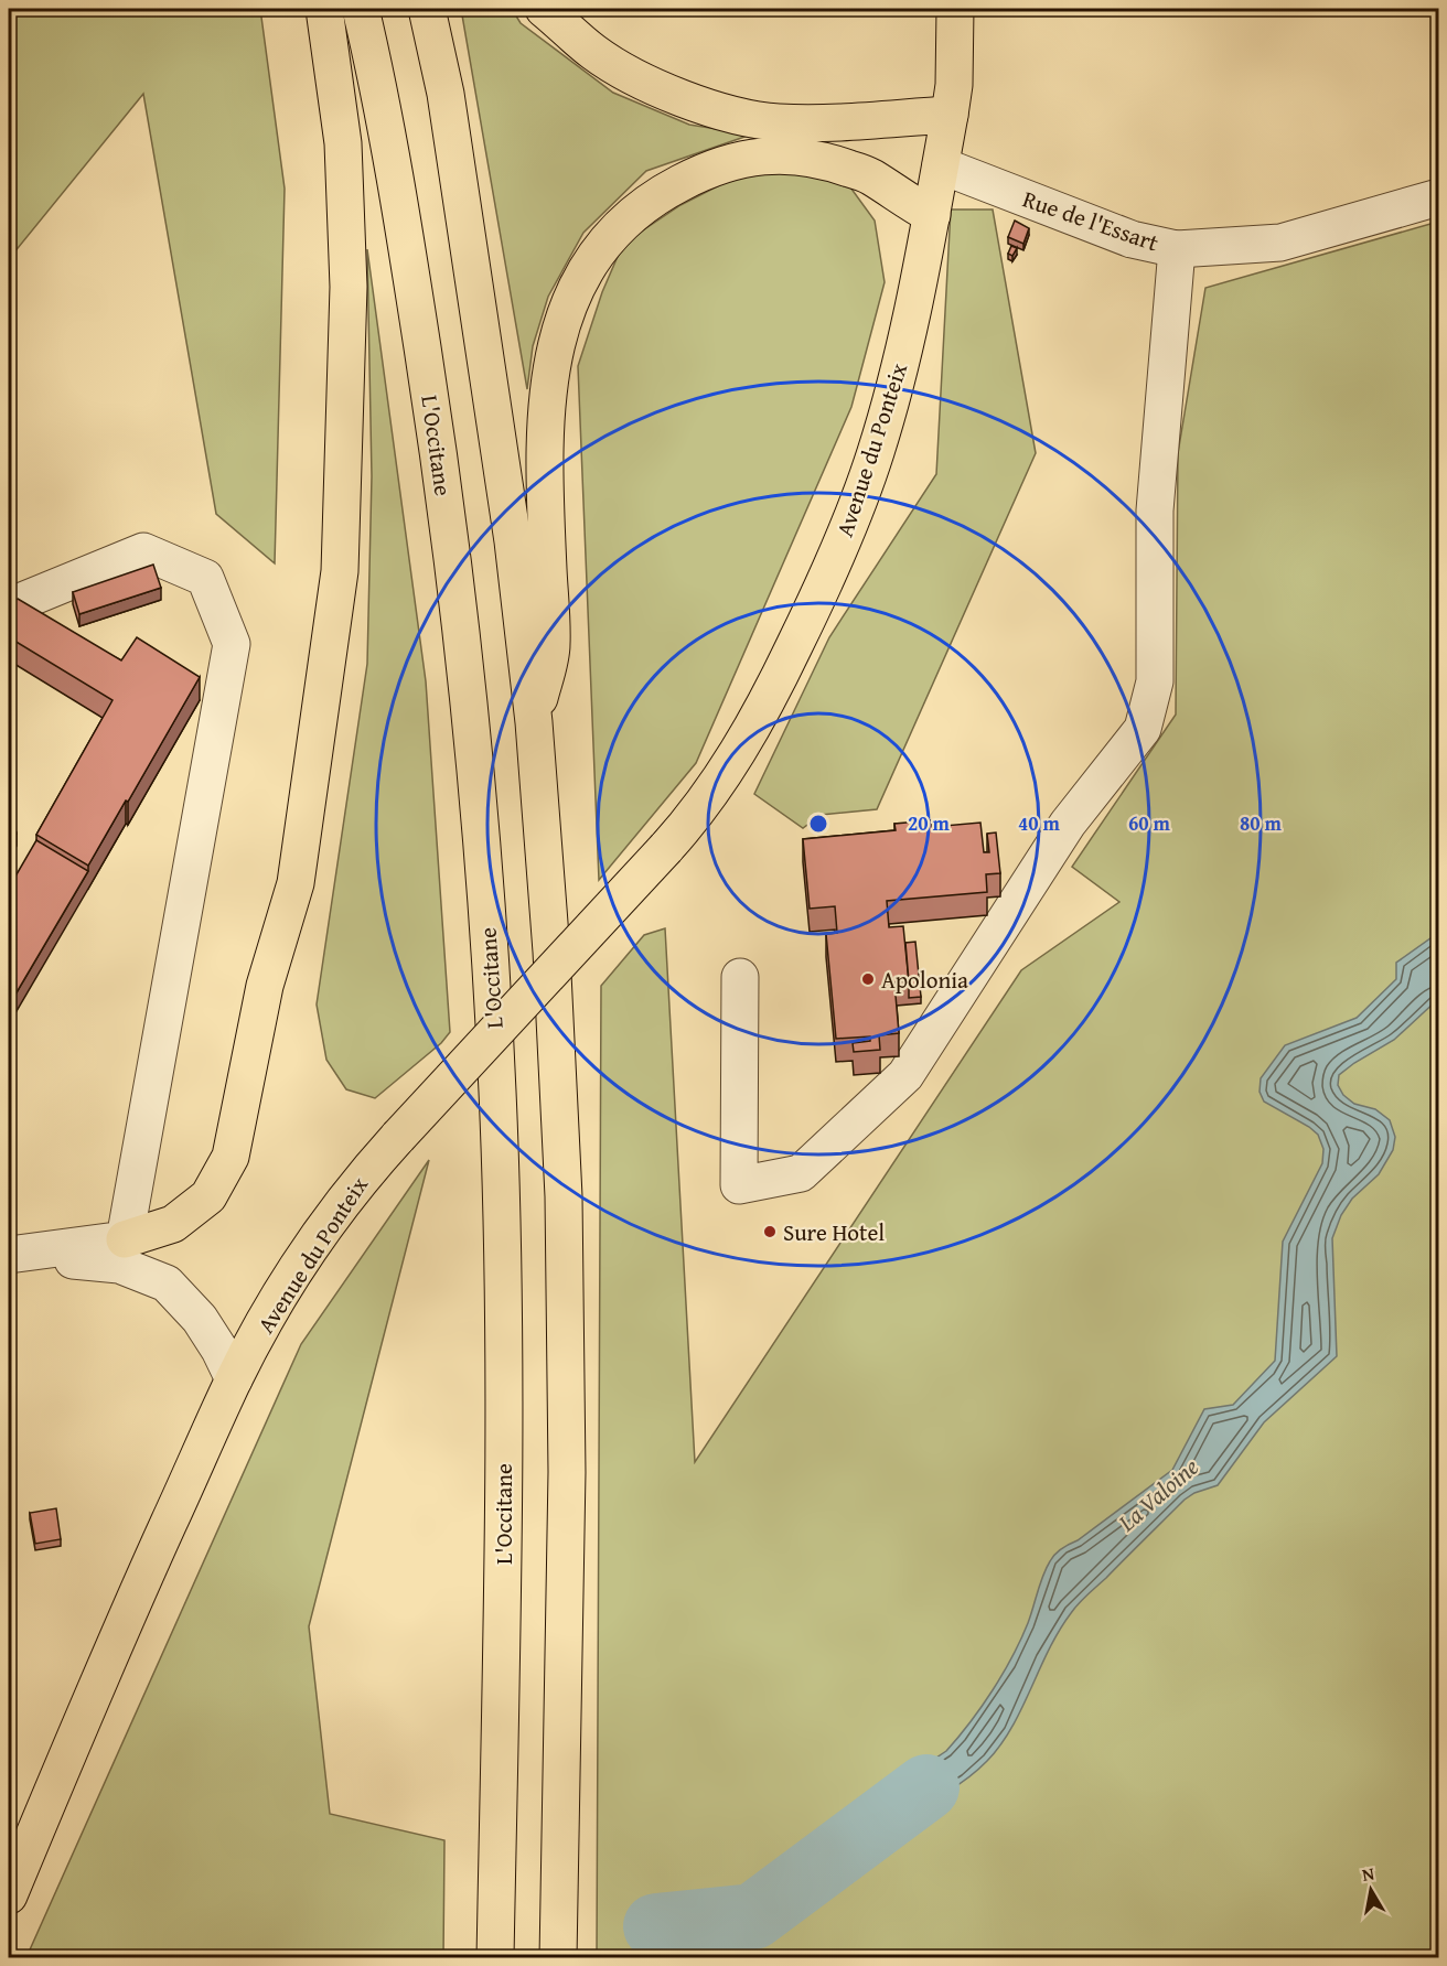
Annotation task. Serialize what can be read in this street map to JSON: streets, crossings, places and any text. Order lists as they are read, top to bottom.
{
  "streets": {
    "main road": ["L'Occitane", "Avenue du Ponteix"],
    "street": ["Rue de l'Essart"]
  },
  "crossings": [
    ["Rue de l'Essart", "Avenue du Ponteix"]
  ],
  "water": ["La Valoine"],
  "places": ["Apolonia", "Sure Hotel"],
  "north": "top",
  "rings": [
    "20 m",
    "40 m",
    "60 m",
    "80 m"
  ]
}
